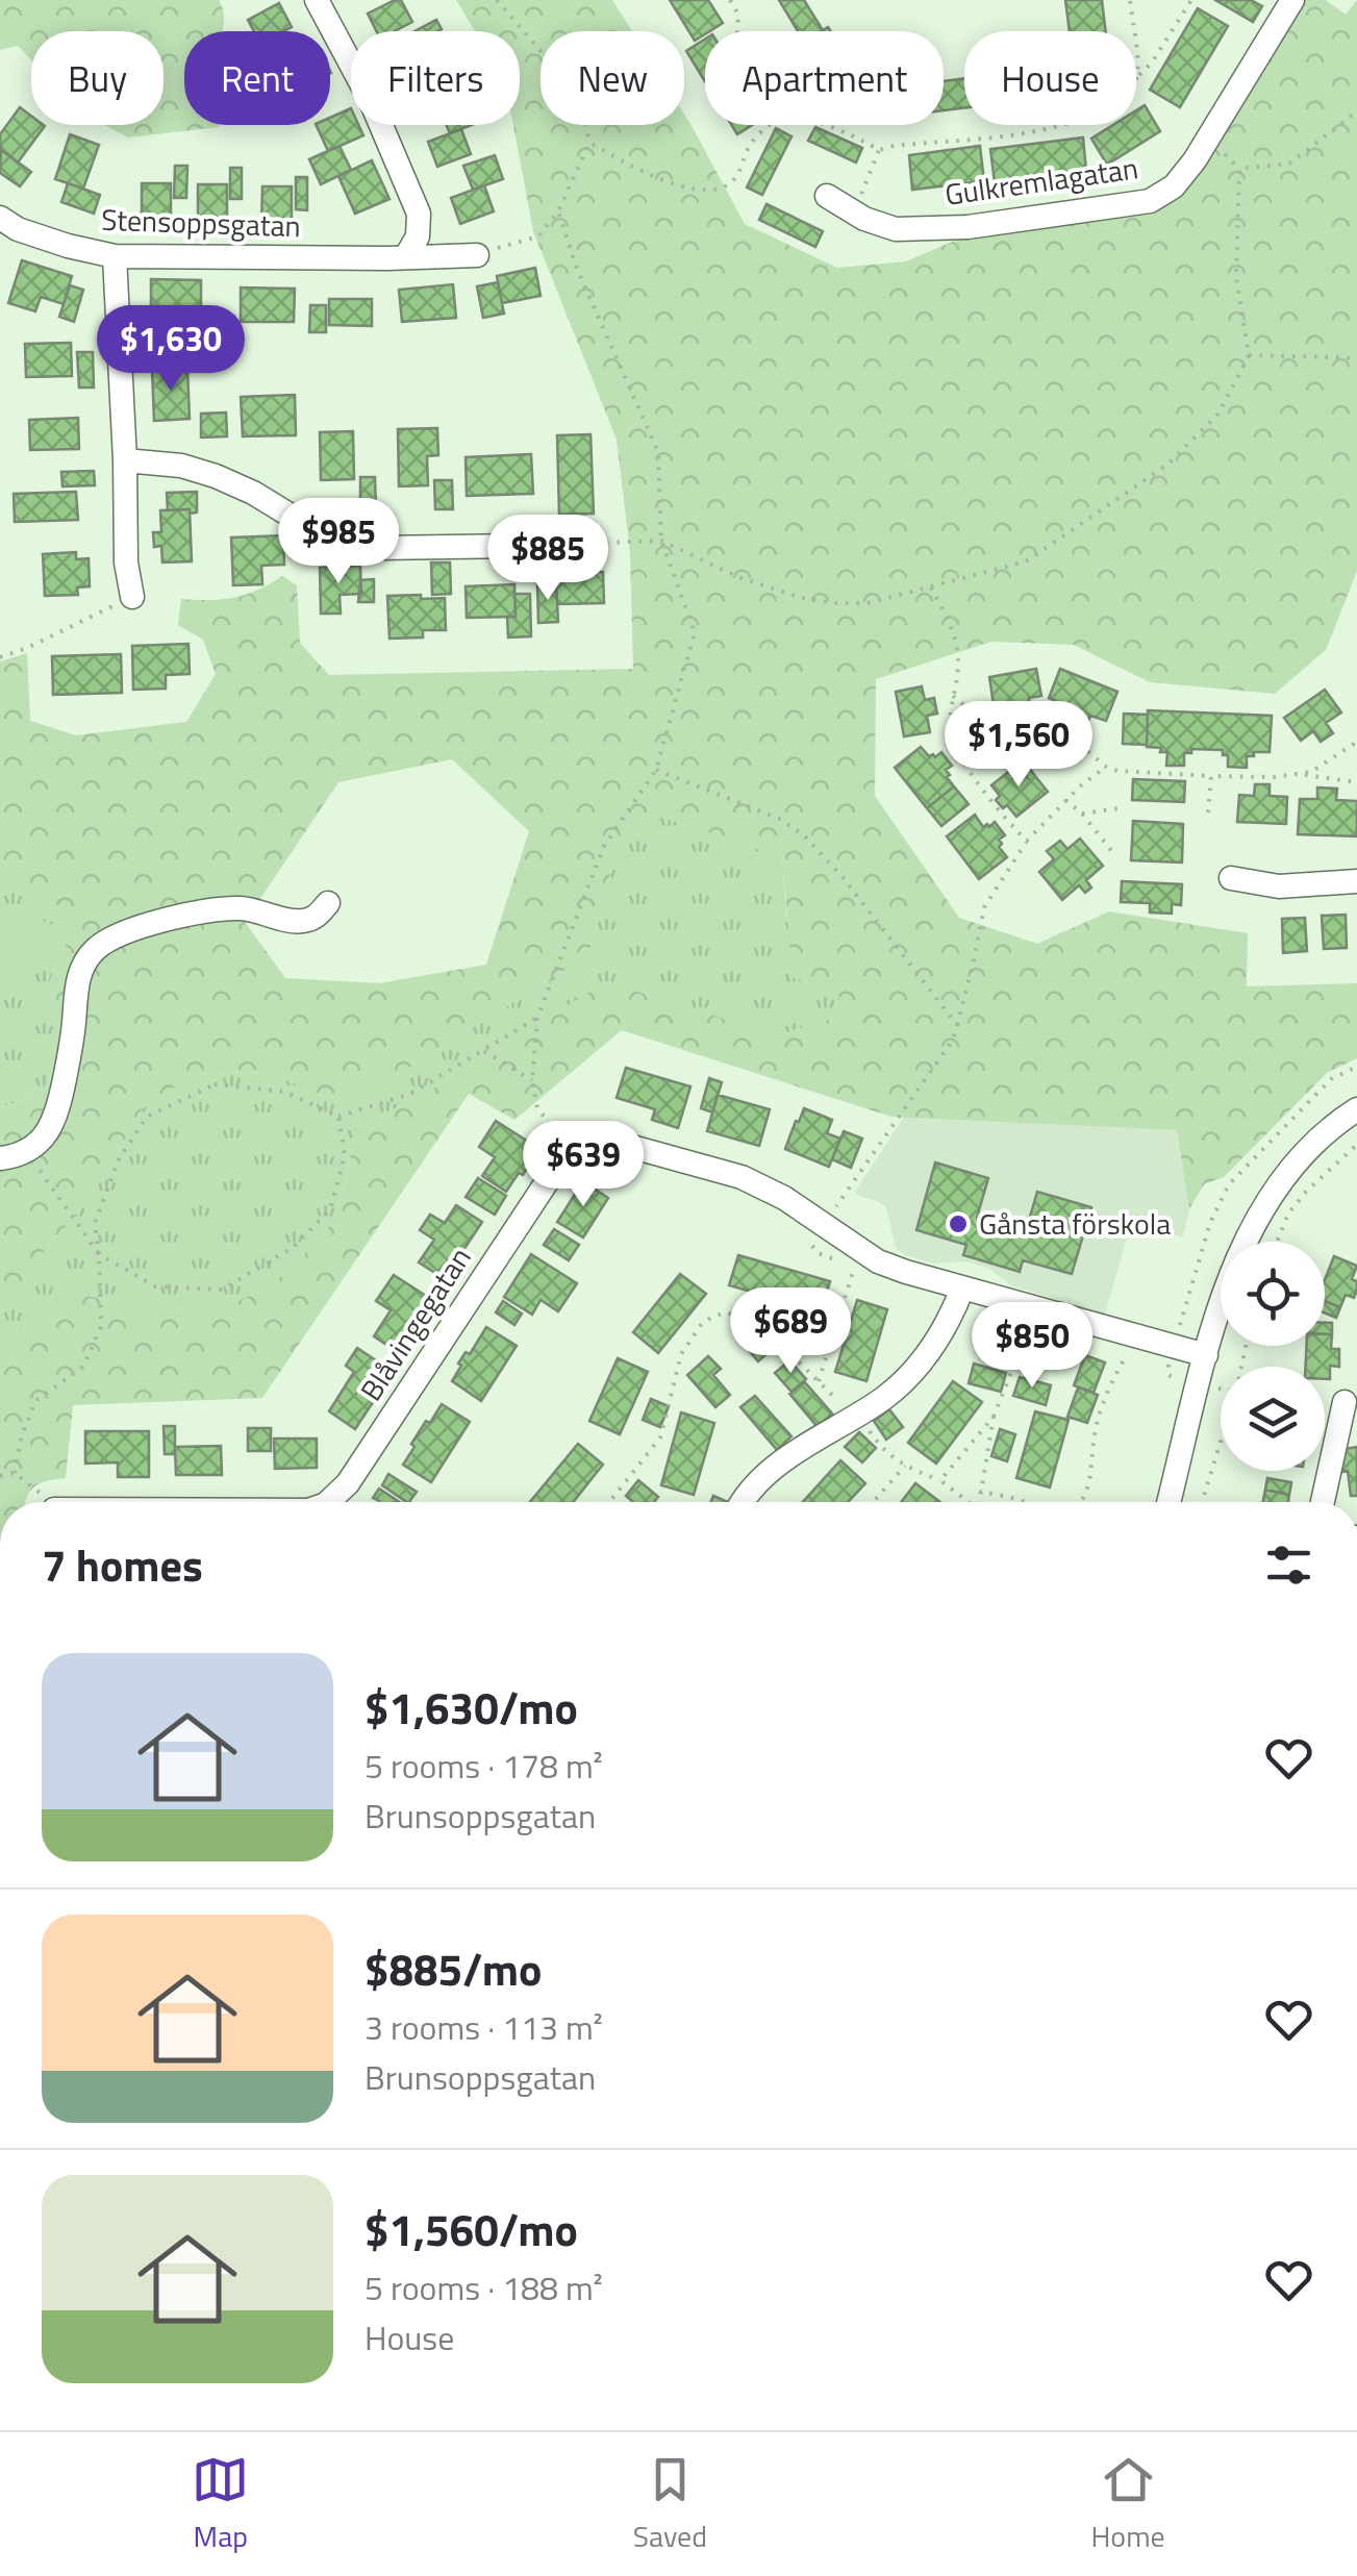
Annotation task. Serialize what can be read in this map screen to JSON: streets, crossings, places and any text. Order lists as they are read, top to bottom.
{
  "streets": {
    "street": ["Gulkremlagatan", "Stensoppsgatan", "Blåvingegatan"]
  },
  "places": ["Gånsta förskola"],
  "page": {
    "chip": [
      "Buy",
      "Rent",
      "Filters",
      "New",
      "Apartment",
      "House"
    ],
    "price": [
      "$1,630",
      "$985",
      "$885",
      "$1,560",
      "$639",
      "$689",
      "$850"
    ],
    "heading": "7 homes",
    "list": [
      {
        "name": "$1,630/mo",
        "note": "5 rooms · 178 m² · Brunsoppsgatan"
      },
      {
        "name": "$885/mo",
        "note": "3 rooms · 113 m² · Brunsoppsgatan"
      },
      {
        "name": "$1,560/mo",
        "note": "5 rooms · 188 m² · House"
      }
    ],
    "tabs": ["Map", "Saved", "Home"]
  }
}
